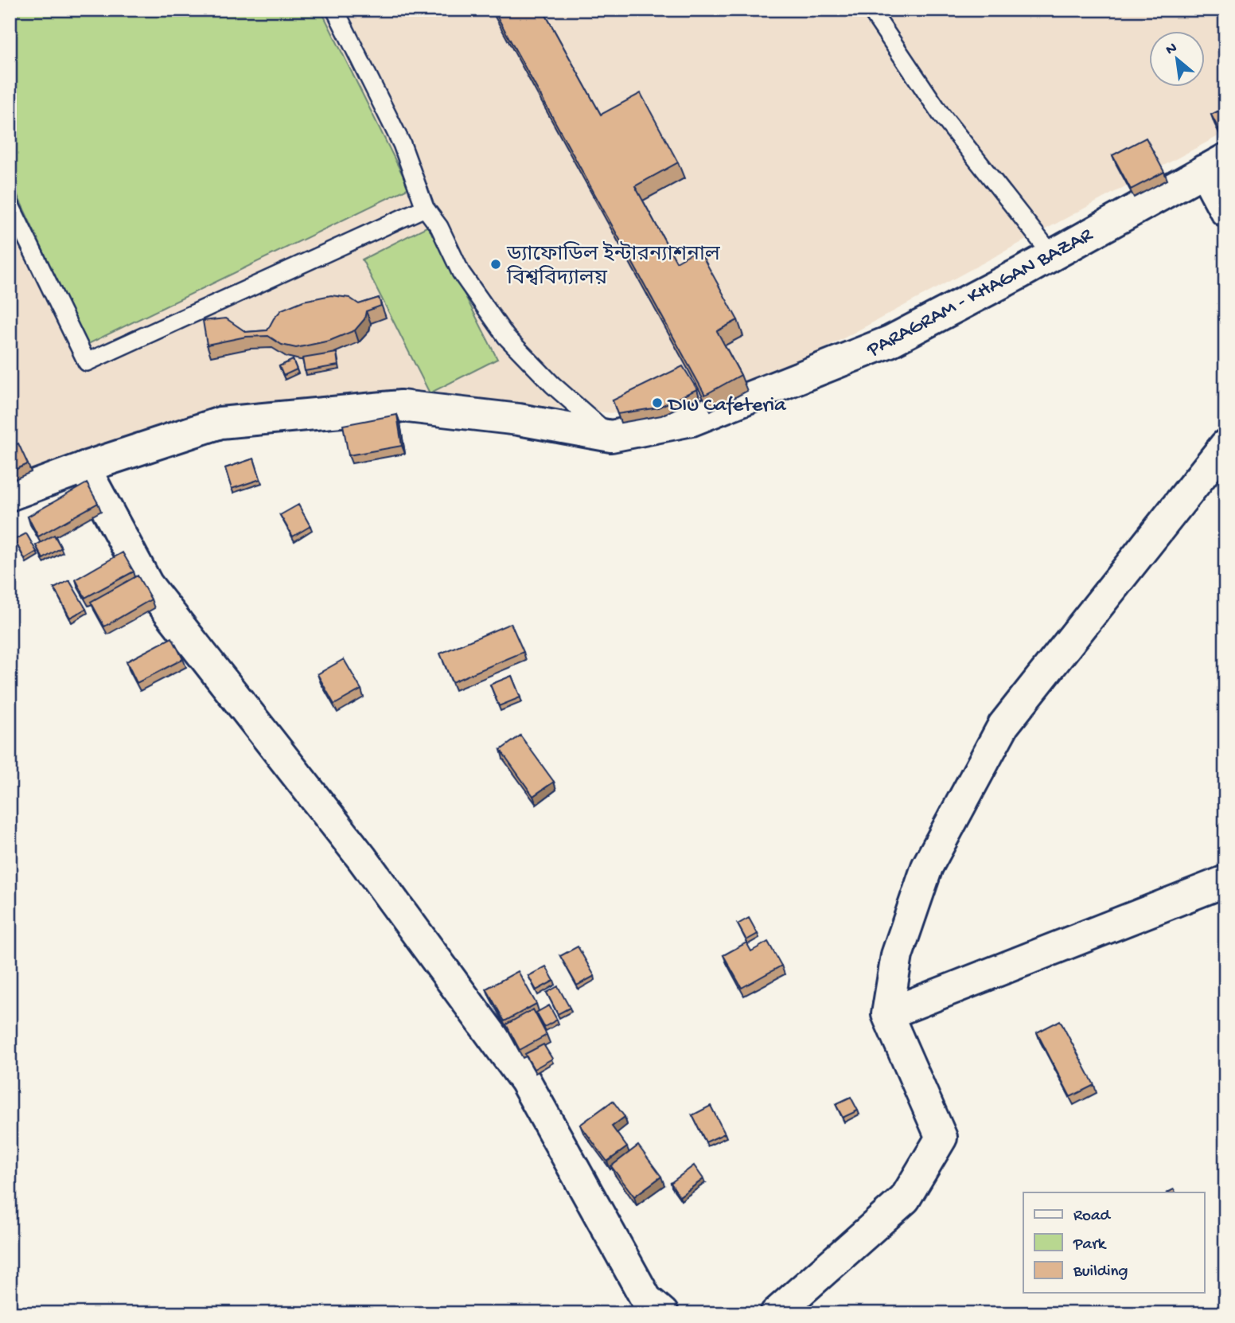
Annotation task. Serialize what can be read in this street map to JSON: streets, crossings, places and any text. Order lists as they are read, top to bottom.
{
  "streets": {
    "street": ["PARAGRAM - KHAGAN BAZAR"]
  },
  "places": ["ড্যাফোডিল ইন্টারন্যাশনাল বিশ্ববিদ্যালয়", "DIU Cafeteria"],
  "legend": ["Road", "Park", "Building"],
  "north": "top left"
}
